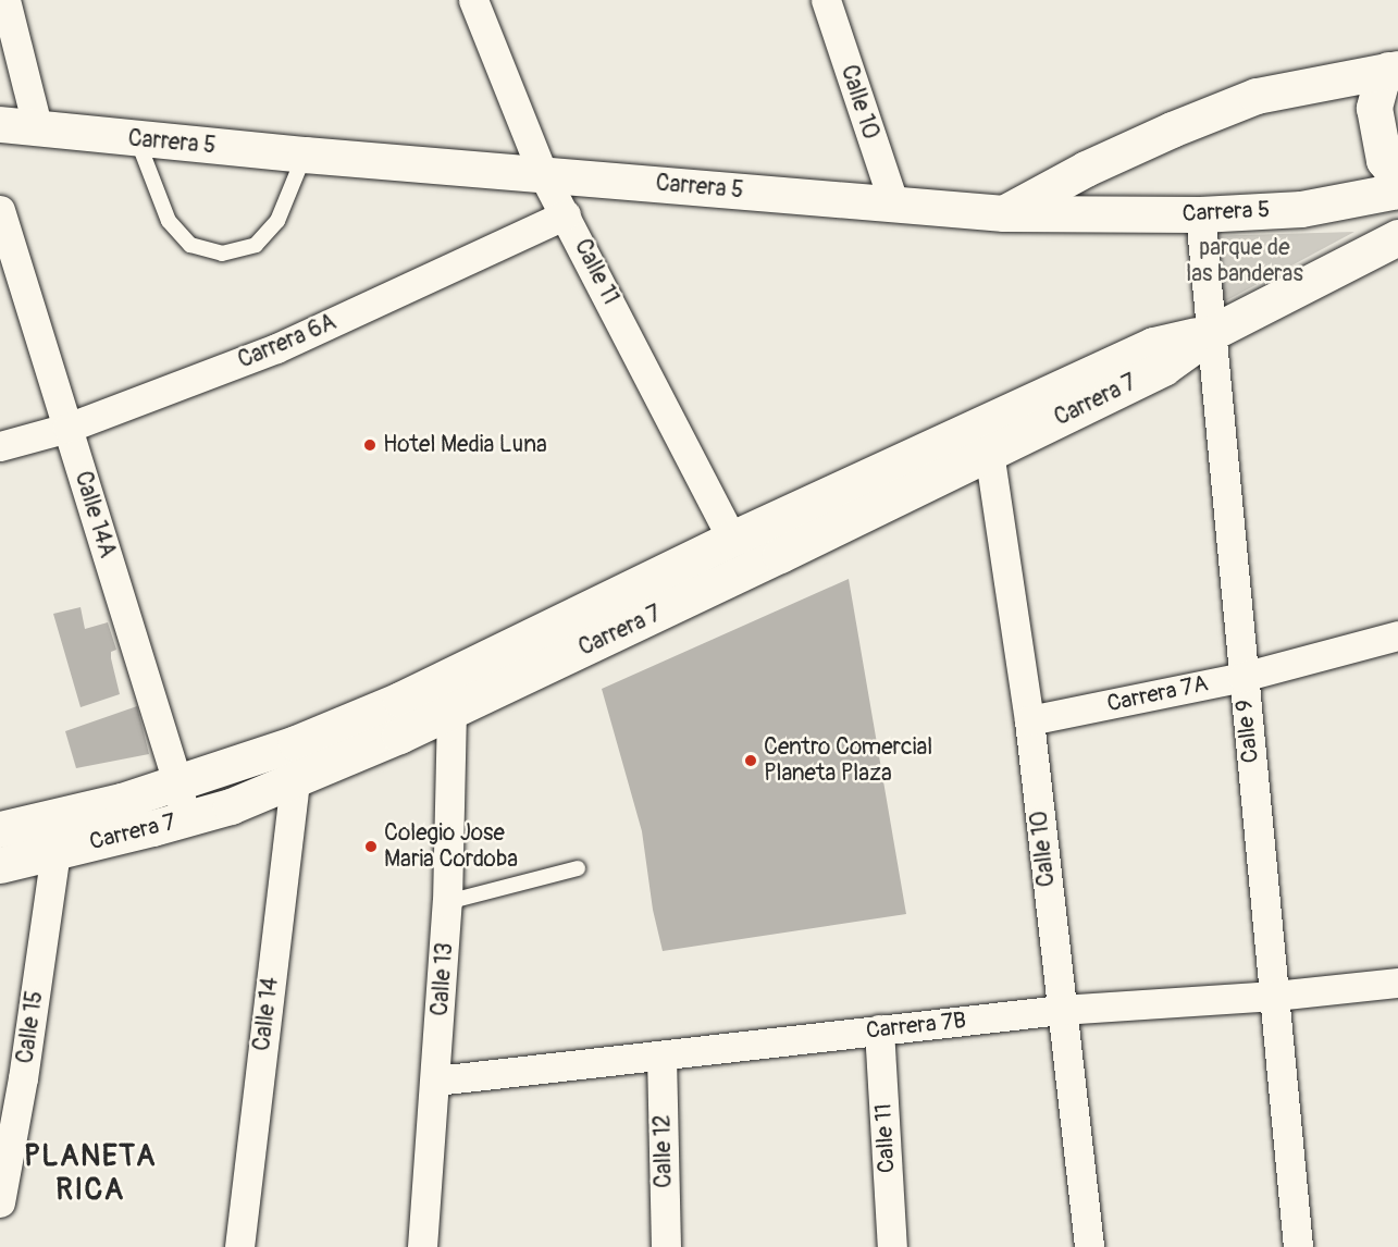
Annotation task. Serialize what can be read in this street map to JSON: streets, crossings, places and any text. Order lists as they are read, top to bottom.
{
  "streets": {
    "main road": ["Carrera 5", "Carrera 7"],
    "street": [
      "Calle 10",
      "Calle 11",
      "Carrera 6A",
      "Calle 14A",
      "Carrera 7A",
      "Calle 9",
      "Calle 13",
      "Calle 14",
      "Carrera 7B",
      "Calle 15",
      "Calle 12"
    ]
  },
  "crossings": [
    ["Calle 10", "Carrera 5"],
    ["Calle 10", "Carrera 7"],
    ["Calle 10", "Carrera 7A"],
    ["Calle 10", "Carrera 7B"],
    ["Carrera 5", "Calle 11"],
    ["Carrera 5", "Calle 9"],
    ["Calle 11", "Carrera 6A"],
    ["Calle 11", "Carrera 7"],
    ["Calle 11", "Carrera 7B"],
    ["Carrera 6A", "Calle 14A"],
    ["Carrera 7", "Calle 14A"],
    ["Carrera 7", "Calle 9"],
    ["Carrera 7", "Calle 13"],
    ["Carrera 7", "Calle 14"],
    ["Carrera 7", "Calle 15"],
    ["Carrera 7A", "Calle 9"],
    ["Calle 9", "Carrera 7B"],
    ["Calle 13", "Carrera 7B"],
    ["Carrera 7B", "Calle 12"]
  ],
  "districts": ["PLANETA RICA"],
  "parks": ["parque de las banderas"],
  "places": ["Hotel Media Luna", "Centro Comercial Planeta Plaza", "Colegio Jose Maria Cordoba"]
}
